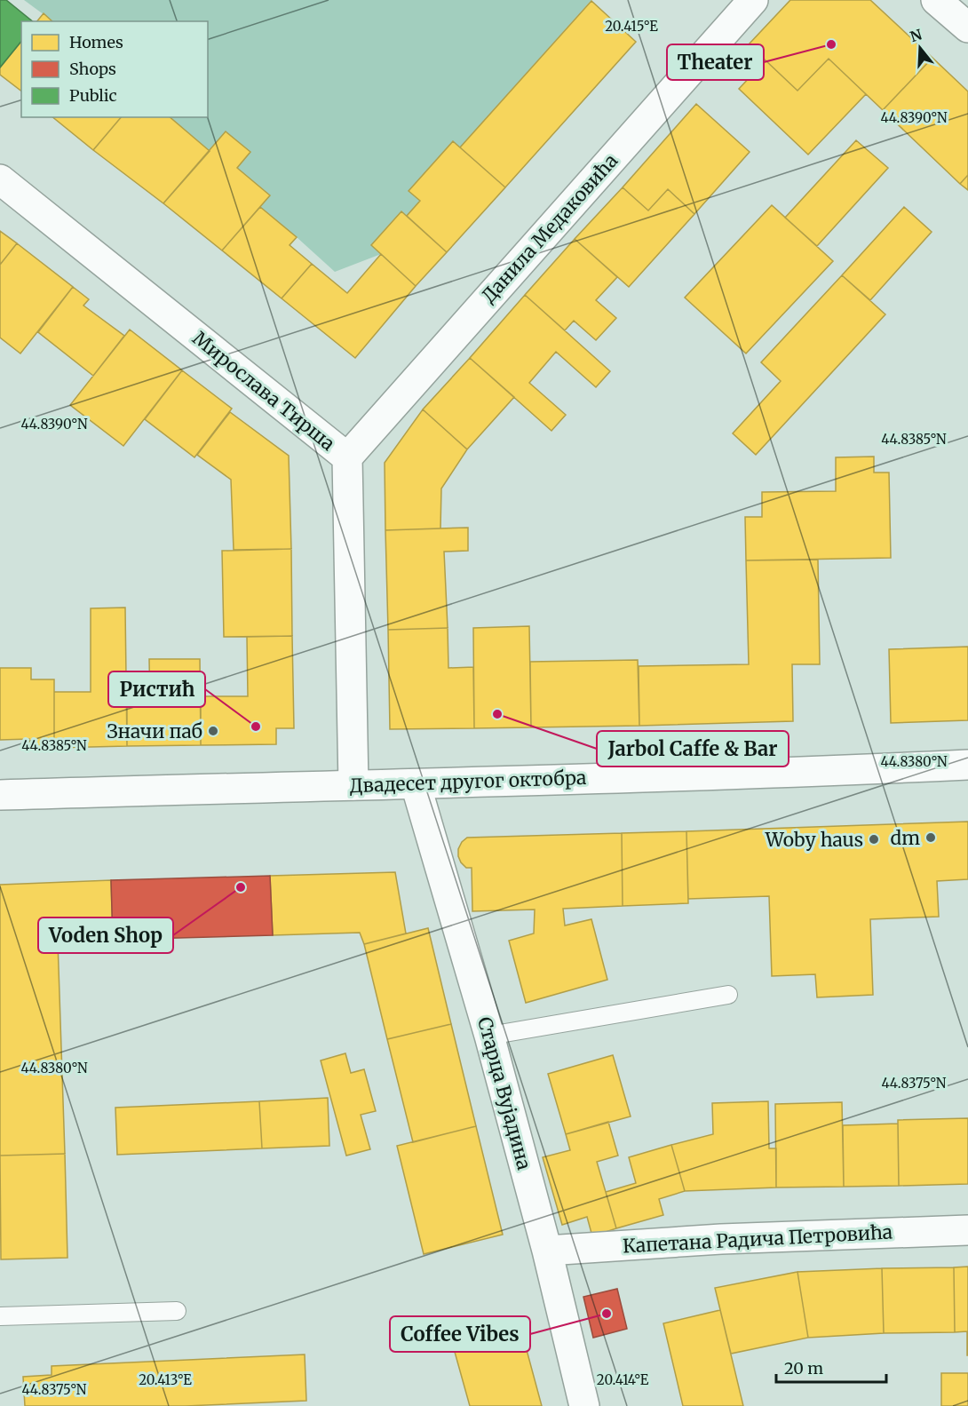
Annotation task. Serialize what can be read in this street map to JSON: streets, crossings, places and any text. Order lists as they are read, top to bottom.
{
  "streets": {
    "street": [
      "Данила Медаковића",
      "Мирослава Тирша",
      "Двадесет другог октобра",
      "Старца Вујадина",
      "Капетана Радича Петровића"
    ]
  },
  "crossings": [
    ["Данила Медаковића", "Мирослава Тирша"],
    ["Мирослава Тирша", "Двадесет другог октобра"],
    ["Двадесет другог октобра", "Старца Вујадина"],
    ["Старца Вујадина", "Капетана Радича Петровића"]
  ],
  "places": [
    "Theater",
    "Jarbol Caffe & Bar",
    "Ристић",
    "Значи паб",
    "dm",
    "Woby haus",
    "Voden Shop",
    "Coffee Vibes"
  ],
  "legend": ["Homes", "Shops", "Public"],
  "scale_bar": "20 m",
  "north": "top",
  "coordinates": [
    "20.415°E",
    "44.8390°N",
    "44.8385°N",
    "44.8380°N",
    "44.8375°N",
    "20.413°E",
    "20.414°E"
  ]
}
